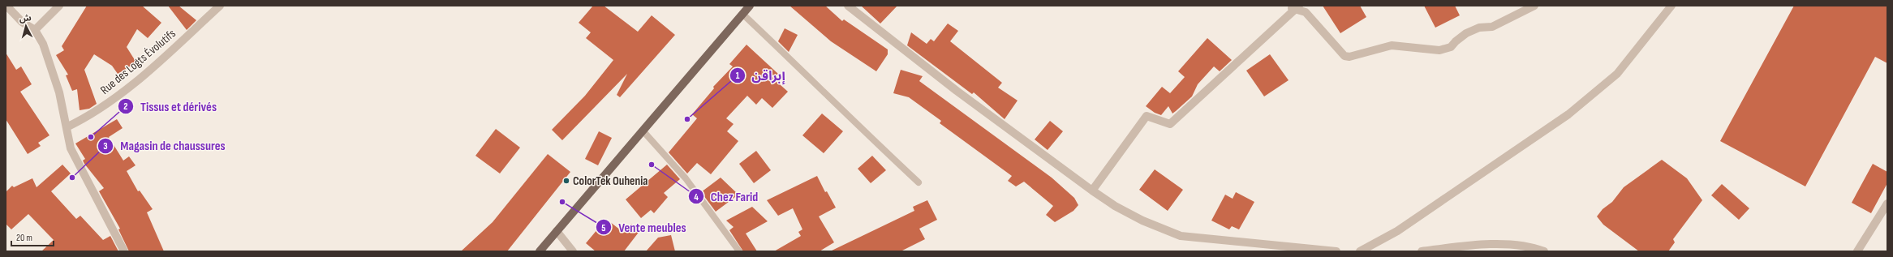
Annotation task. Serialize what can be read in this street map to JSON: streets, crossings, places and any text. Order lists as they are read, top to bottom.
{
  "streets": {
    "street": ["Rue des Logts Évolutifs"]
  },
  "places": [
    "إبراقن",
    "Tissus et dérivés",
    "Chez Farid",
    "Magasin de chaussures",
    "ColorTek Ouhenia",
    "Vente meubles"
  ],
  "scale_bar": "20 m",
  "north": "top"
}
